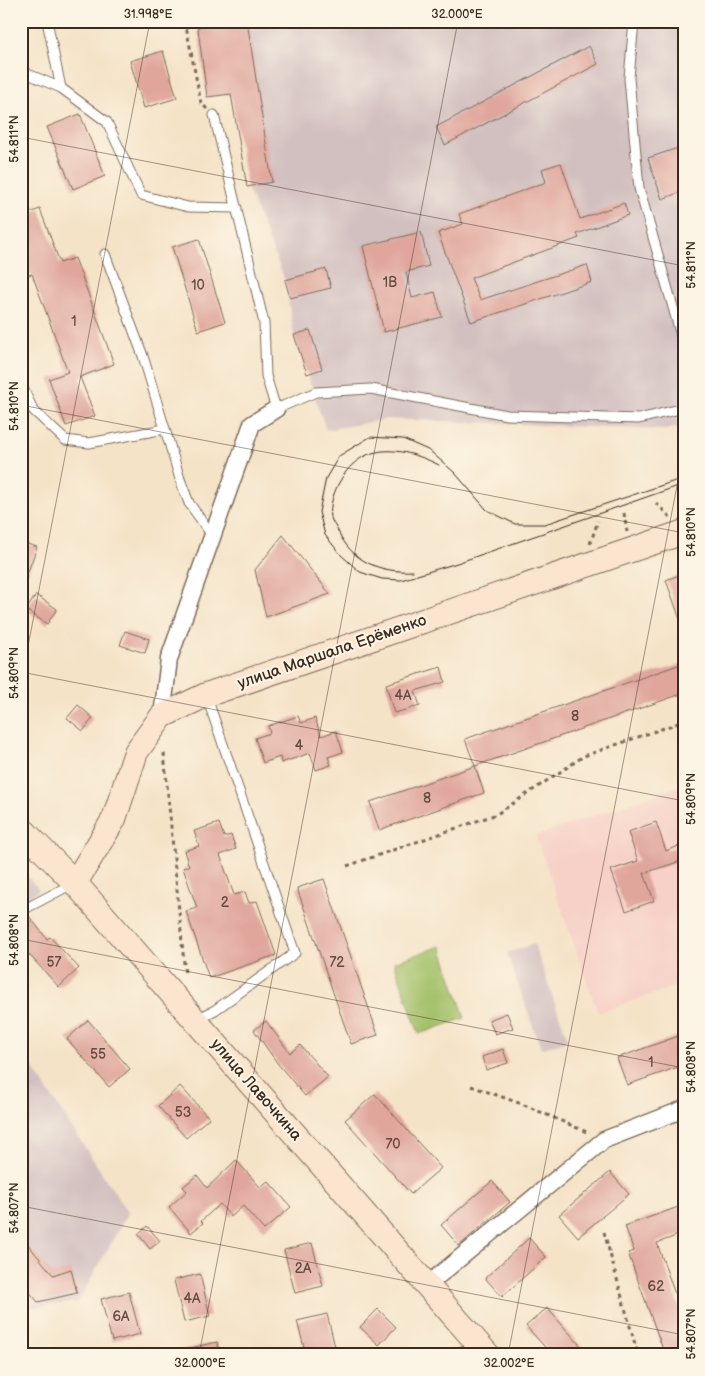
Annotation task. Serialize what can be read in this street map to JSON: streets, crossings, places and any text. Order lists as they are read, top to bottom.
{
  "streets": {
    "main road": ["улица Маршала Ерёменко", "улица Лавочкина"]
  },
  "crossings": [
    ["улица Маршала Ерёменко", "улица Лавочкина"]
  ],
  "house_numbers": [
    "1В",
    "10",
    "1",
    "4А",
    "8",
    "4",
    "8",
    "2",
    "57",
    "72",
    "55",
    "1",
    "53",
    "70",
    "2А",
    "62",
    "4А",
    "6А"
  ],
  "coordinates": [
    "31.998°E",
    "32.000°E",
    "54.811°N",
    "54.810°N",
    "54.809°N",
    "54.808°N",
    "54.807°N",
    "32.002°E"
  ]
}
